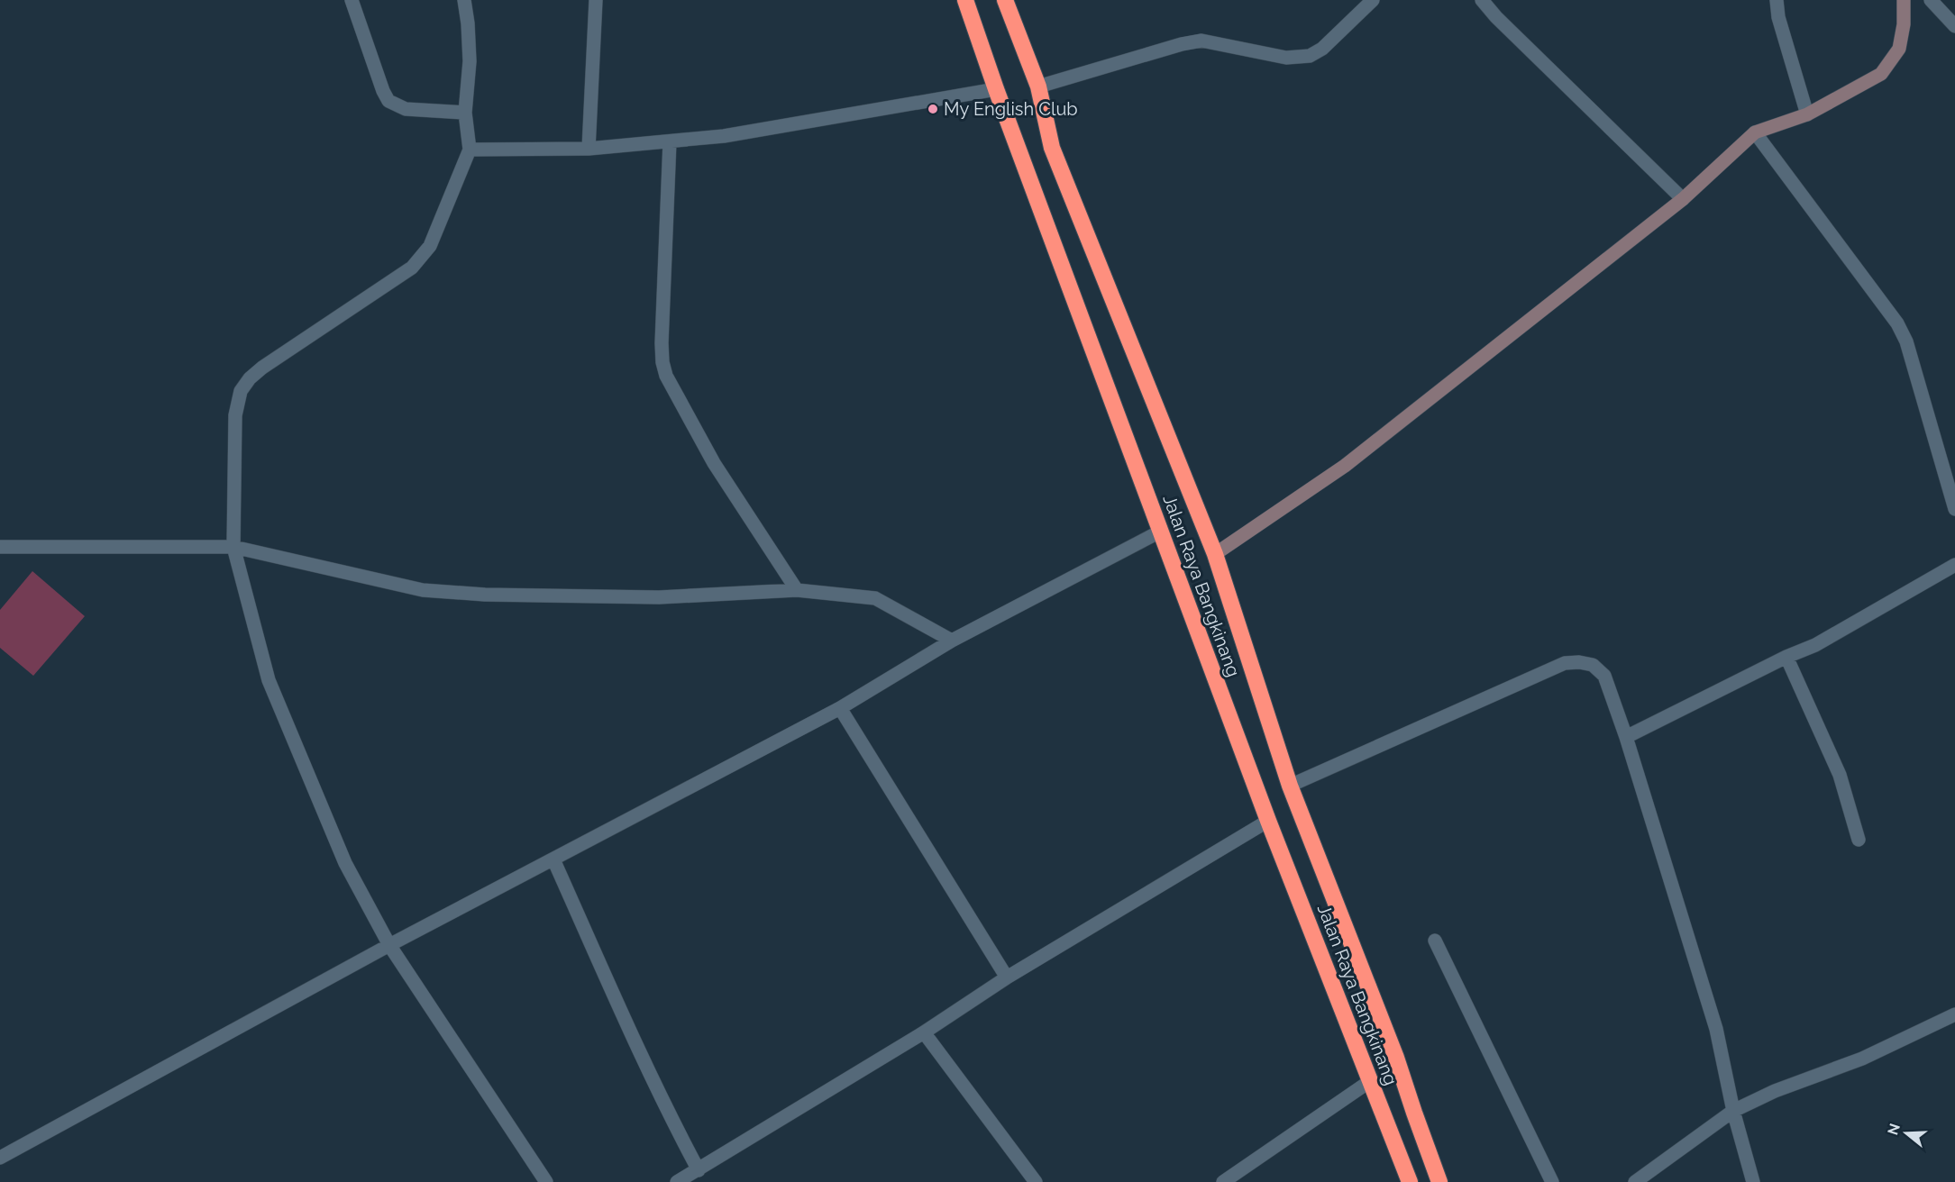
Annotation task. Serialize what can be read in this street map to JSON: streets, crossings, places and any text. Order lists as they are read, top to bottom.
{
  "streets": {
    "highway": ["Jalan Raya Bangkinang"]
  },
  "places": ["My English Club"],
  "north": "left"
}
